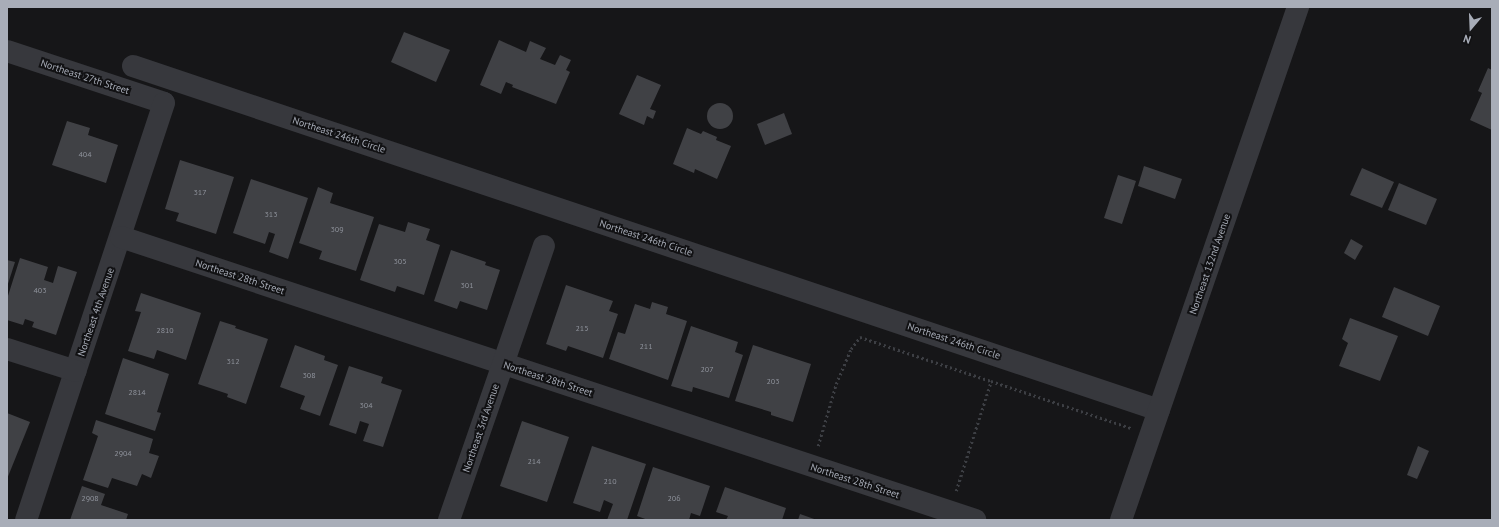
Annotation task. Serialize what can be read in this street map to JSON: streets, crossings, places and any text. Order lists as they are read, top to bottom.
{
  "streets": {
    "street": [
      "Northeast 27th Street",
      "Northeast 246th Circle",
      "Northeast 132nd Avenue",
      "Northeast 28th Street",
      "Northeast 4th Avenue",
      "Northeast 3rd Avenue"
    ]
  },
  "crossings": [
    ["Northeast 27th Street", "Northeast 4th Avenue"],
    ["Northeast 246th Circle", "Northeast 132nd Avenue"],
    ["Northeast 28th Street", "Northeast 4th Avenue"],
    ["Northeast 28th Street", "Northeast 3rd Avenue"]
  ],
  "house_numbers": [
    "404",
    "317",
    "313",
    "309",
    "305",
    "301",
    "403",
    "215",
    "2810",
    "211",
    "312",
    "207",
    "308",
    "203",
    "2814",
    "304",
    "2904",
    "214",
    "210",
    "2908",
    "206"
  ],
  "north": "bottom"
}
